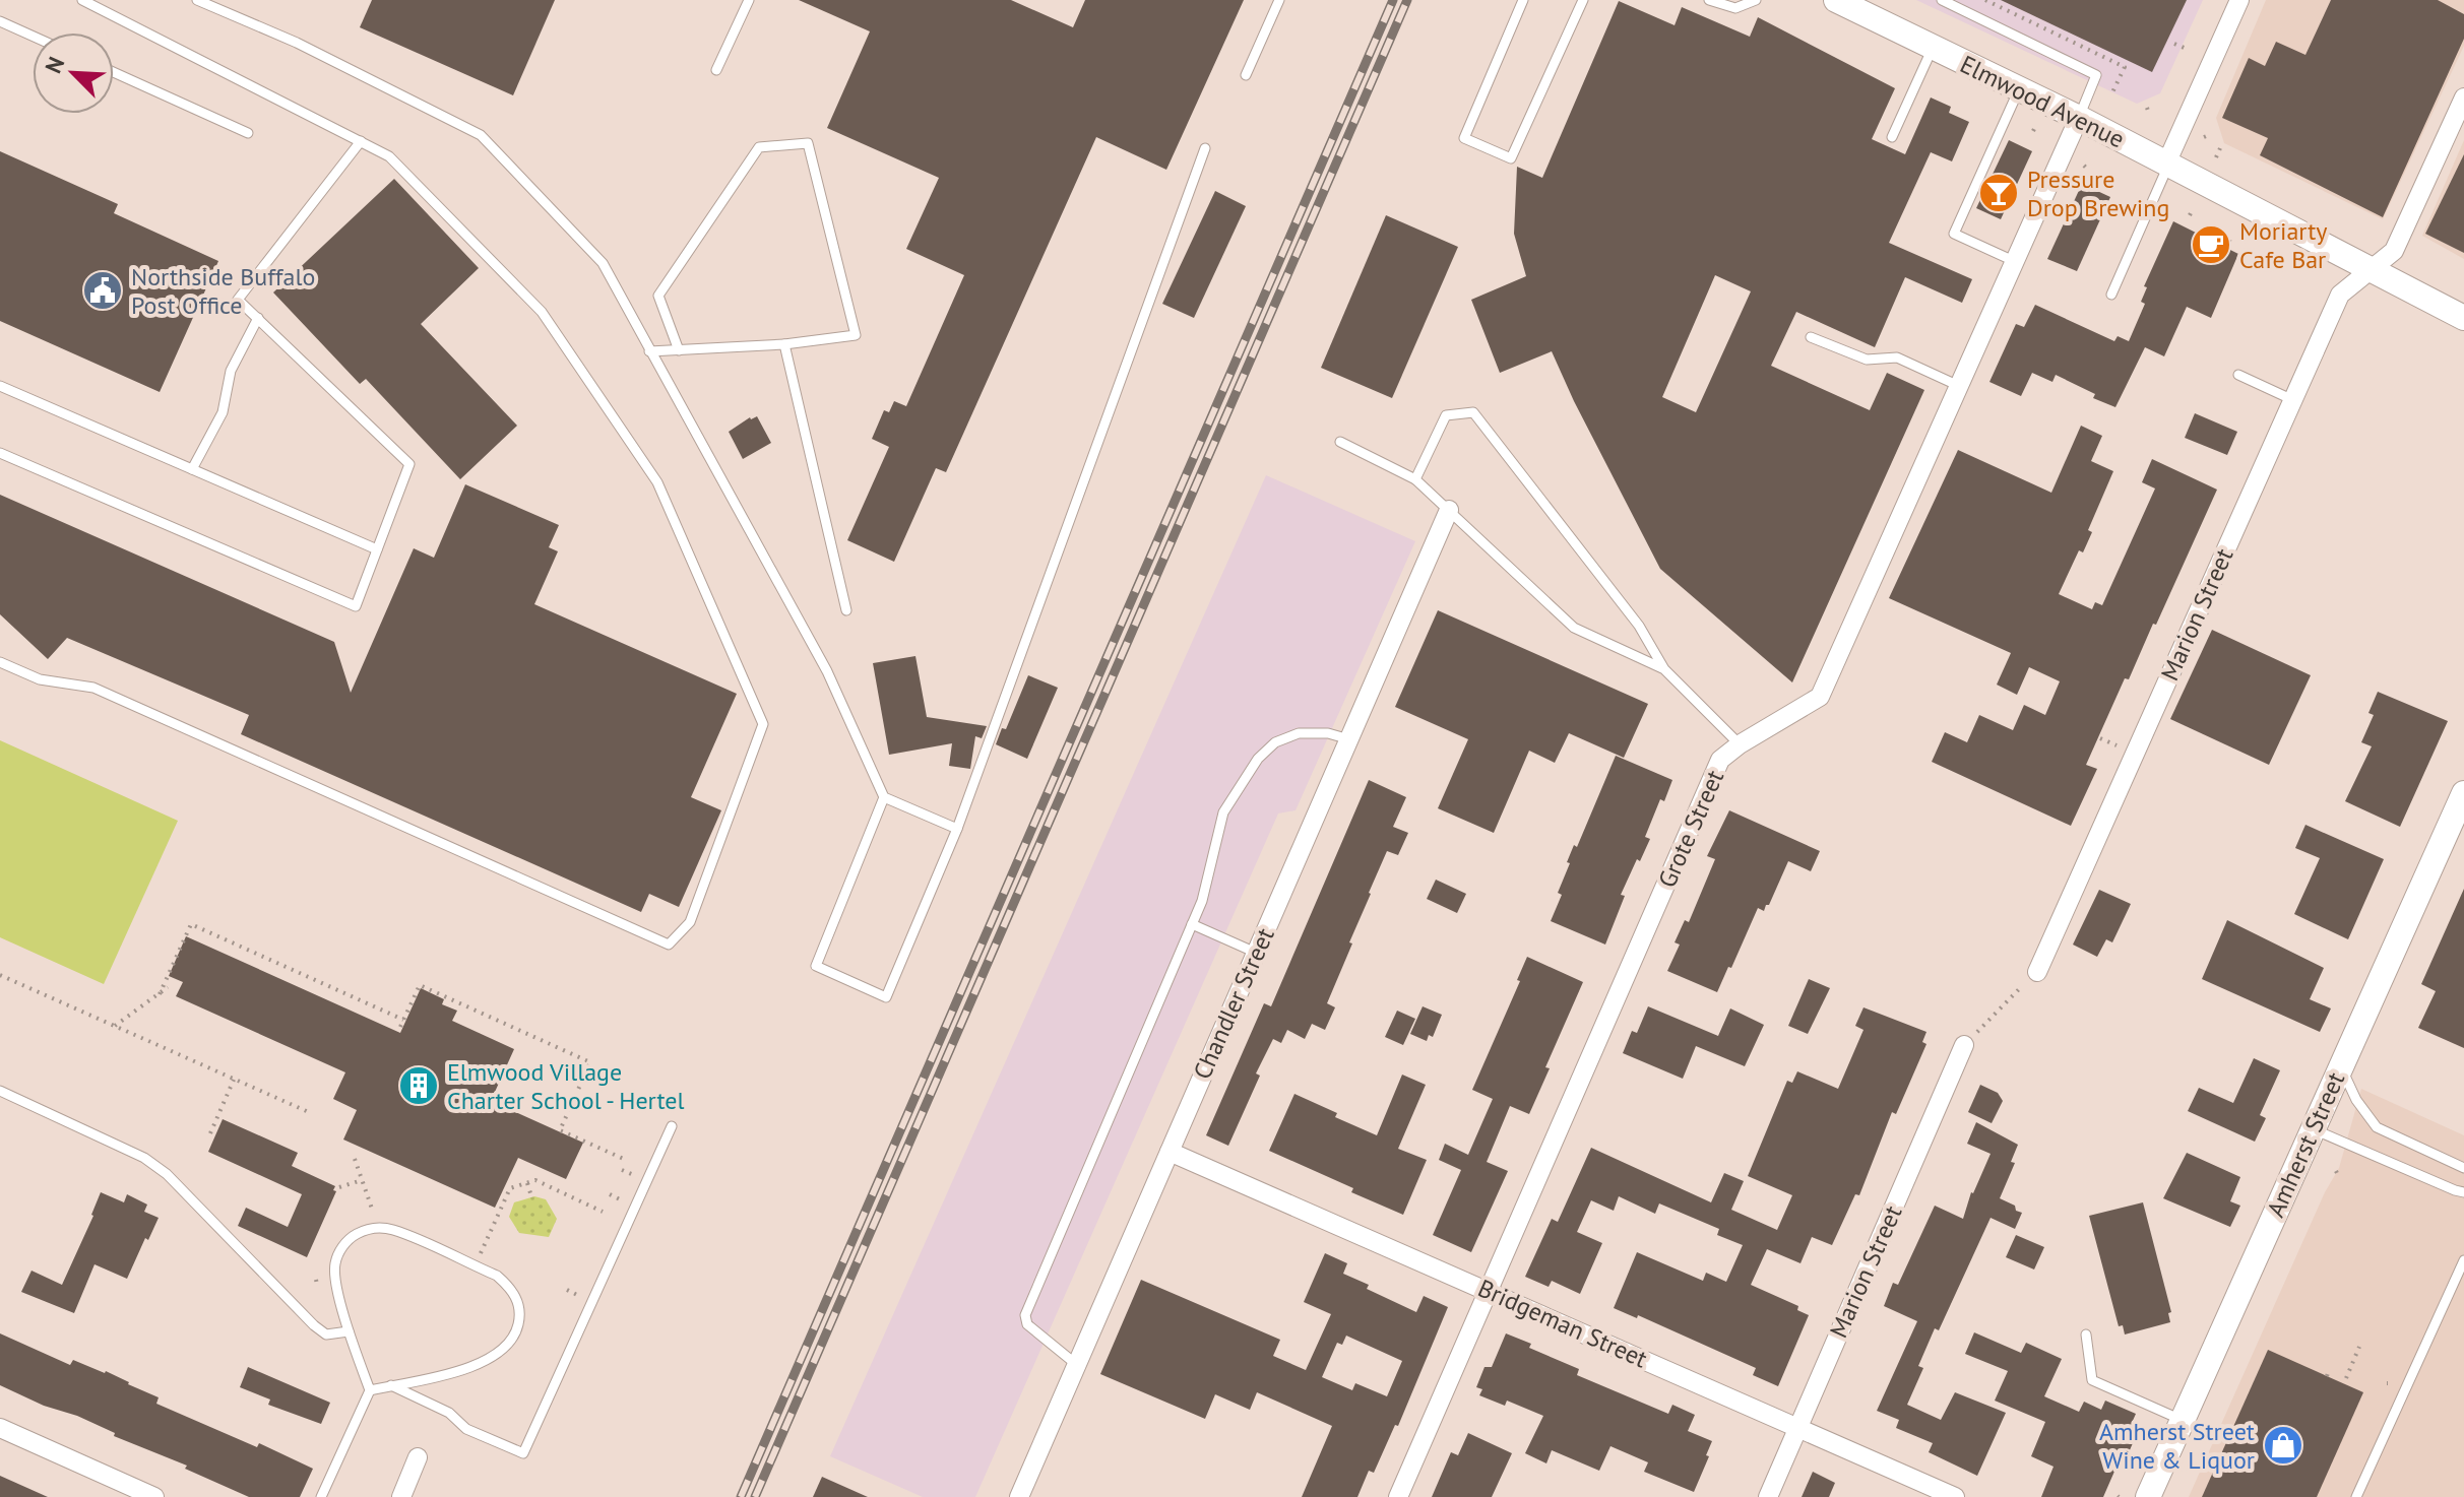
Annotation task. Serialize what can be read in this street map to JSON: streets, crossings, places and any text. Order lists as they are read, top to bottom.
{
  "streets": {
    "street": [
      "Elmwood Avenue",
      "Marion Street",
      "Grote Street",
      "Chandler Street",
      "Amherst Street",
      "Bridgeman Street"
    ]
  },
  "crossings": [
    ["Elmwood Avenue", "Marion Street"],
    ["Elmwood Avenue", "Grote Street"],
    ["Marion Street", "Bridgeman Street"],
    ["Grote Street", "Bridgeman Street"],
    ["Chandler Street", "Bridgeman Street"]
  ],
  "places": {
    "bar": ["Pressure Drop Brewing"],
    "cafe": ["Moriarty Cafe Bar"],
    "public building": ["Northside Buffalo Post Office"],
    "building": ["Elmwood Village Charter School - Hertel"],
    "shop": ["Amherst Street Wine & Liquor"]
  },
  "north": "top left"
}
